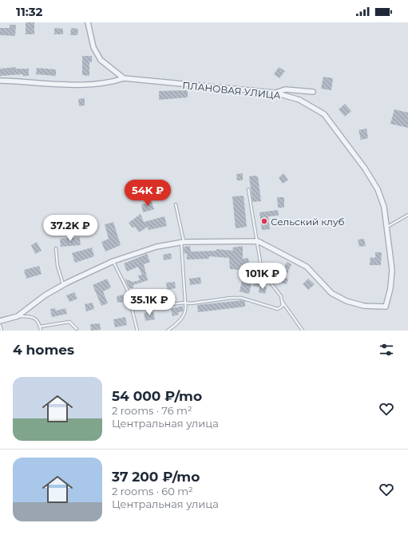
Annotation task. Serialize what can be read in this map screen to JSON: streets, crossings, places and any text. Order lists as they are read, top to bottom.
{
  "streets": {
    "street": ["ПЛАНОВАЯ УЛИЦА"]
  },
  "places": ["Сельский клуб"],
  "page": {
    "status": "11:32",
    "price": [
      "54K ₽",
      "37.2K ₽",
      "101K ₽",
      "35.1K ₽"
    ],
    "heading": "4 homes",
    "list": [
      {
        "name": "54 000 ₽/mo",
        "note": "2 rooms · 76 m² · Центральная улица"
      },
      {
        "name": "37 200 ₽/mo",
        "note": "2 rooms · 60 m² · Центральная улица"
      }
    ]
  }
}
